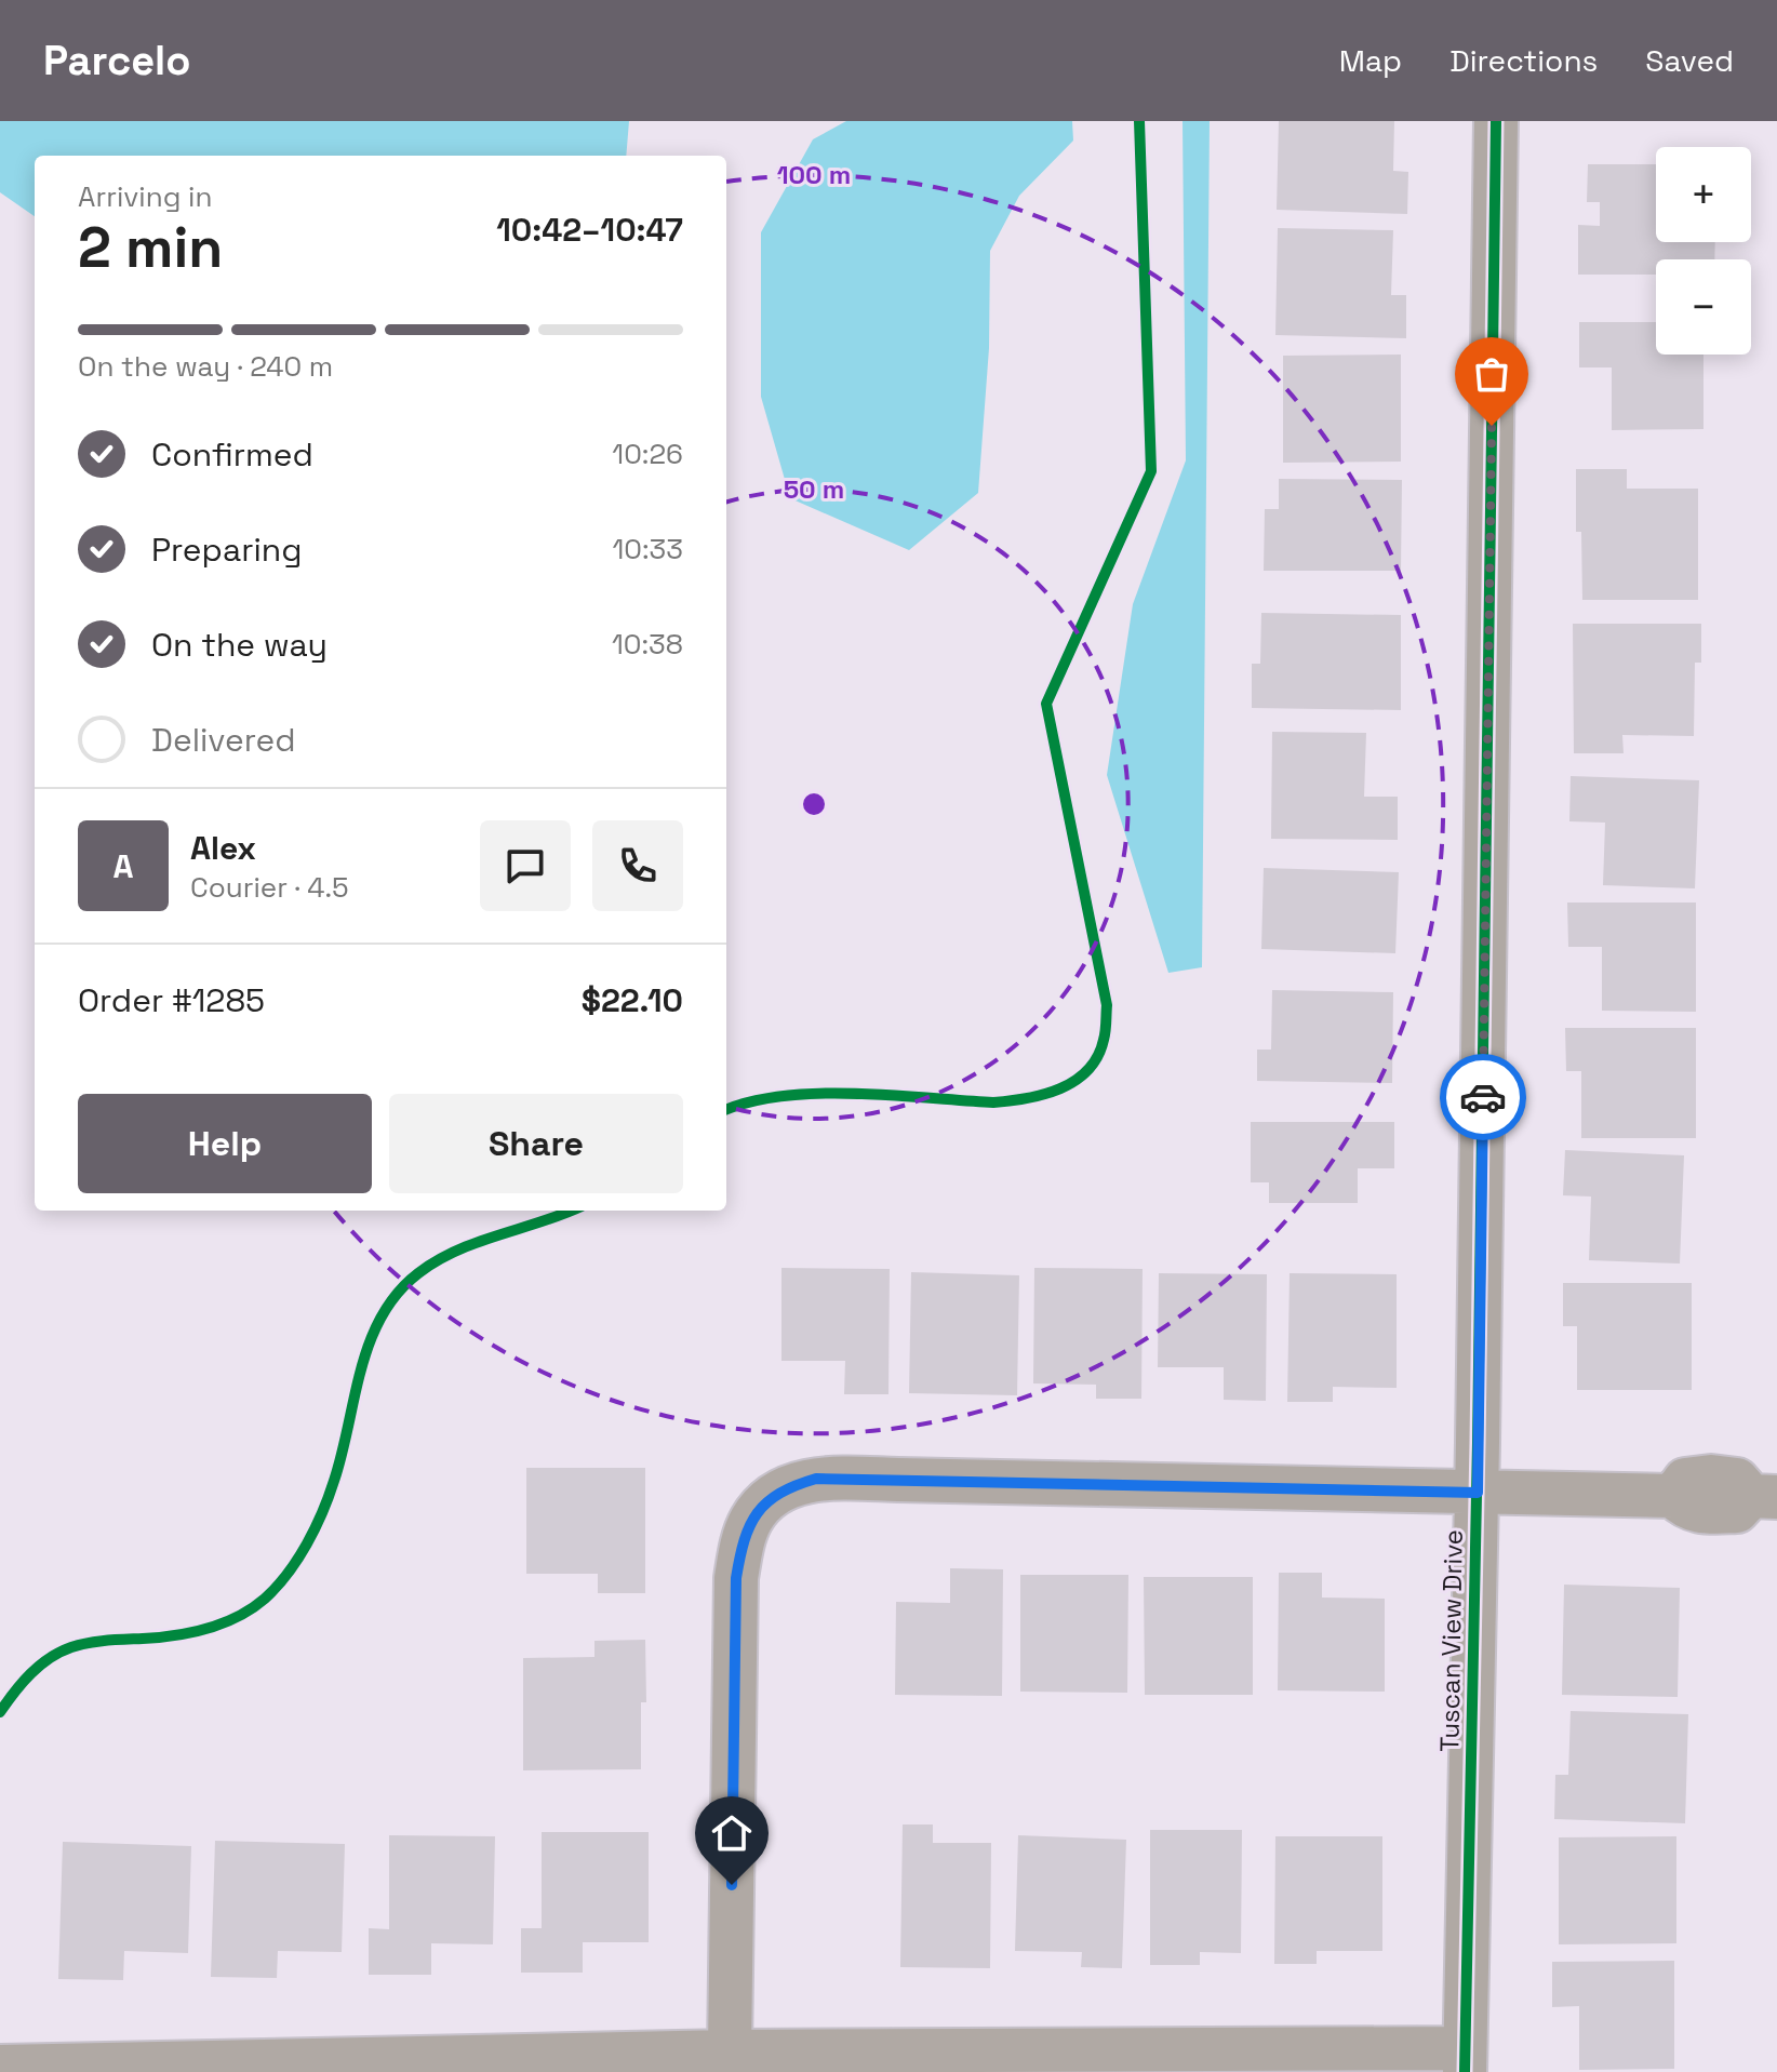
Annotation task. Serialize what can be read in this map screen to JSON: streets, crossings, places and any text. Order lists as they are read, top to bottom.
{
  "streets": {
    "street": ["Tuscan View Drive"]
  },
  "page": {
    "header": "Parcelo",
    "nav": ["Map", "Directions", "Saved"],
    "map_buttons": ["+", "−"],
    "heading": ["2 min", "Arriving in", "10:42–10:47"],
    "panel": [
      "Alex",
      "Courier · 4.5",
      "Order #1285",
      "$22.10"
    ],
    "bar": "On the way · 240 m",
    "list": [
      ["Confirmed", "10:26"],
      ["Preparing", "10:33"],
      ["On the way", "10:38"],
      "Delivered"
    ],
    "round": "A",
    "buttons": ["Help", "Share"]
  },
  "rings": ["100 m", "50 m"]
}
